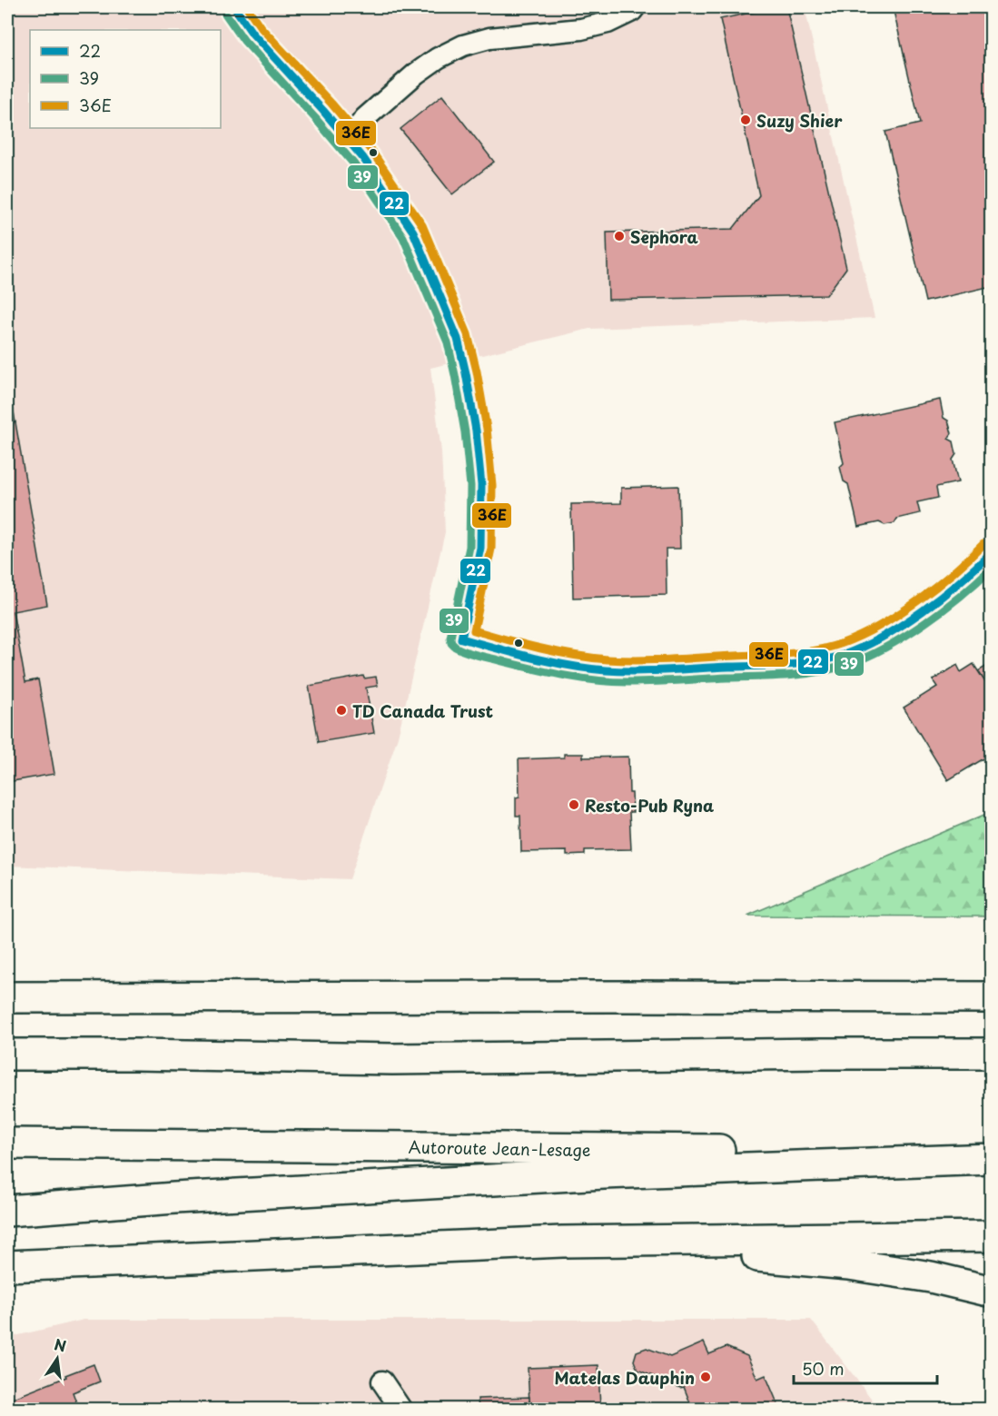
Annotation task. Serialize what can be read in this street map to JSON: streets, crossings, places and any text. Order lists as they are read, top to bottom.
{
  "streets": {
    "highway": ["Autoroute Jean-Lesage"]
  },
  "places": [
    "Suzy Shier",
    "Sephora",
    "TD Canada Trust",
    "Resto-Pub Ryna",
    "Matelas Dauphin"
  ],
  "lines": ["transit line 22", "transit line 36E", "transit line 39"],
  "legend": ["22", "39", "36E"],
  "scale_bar": "50 m",
  "north": "top"
}
